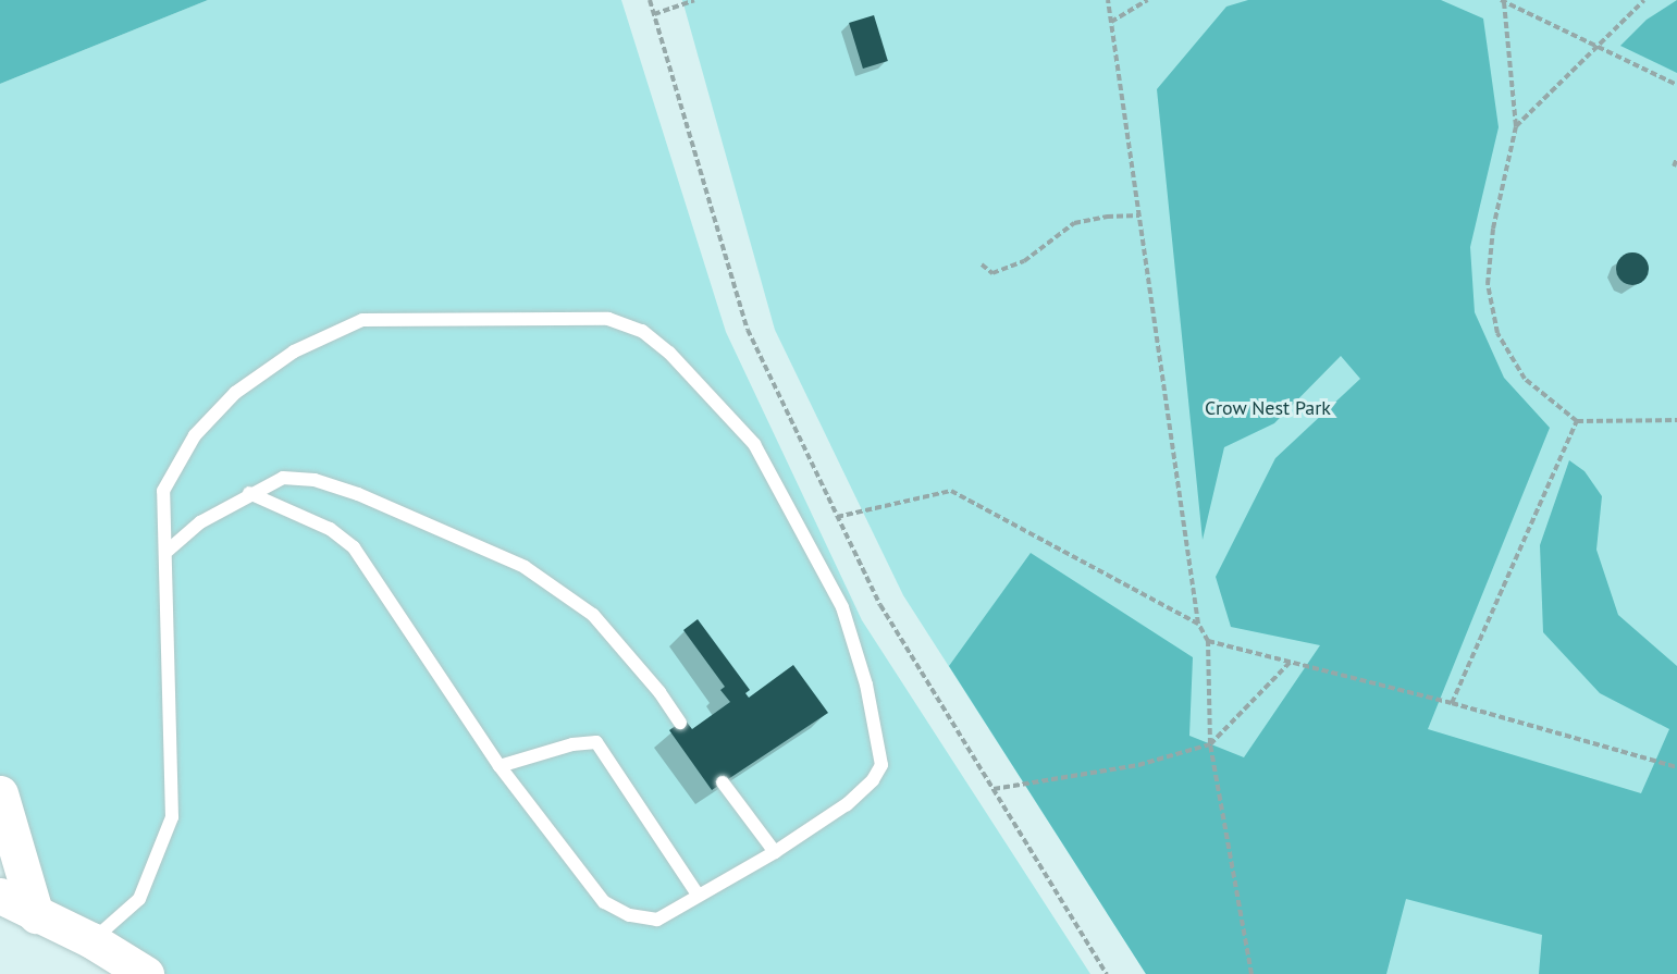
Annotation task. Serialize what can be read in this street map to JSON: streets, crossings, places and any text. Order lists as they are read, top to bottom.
{
  "parks": ["Crow Nest Park"]
}
